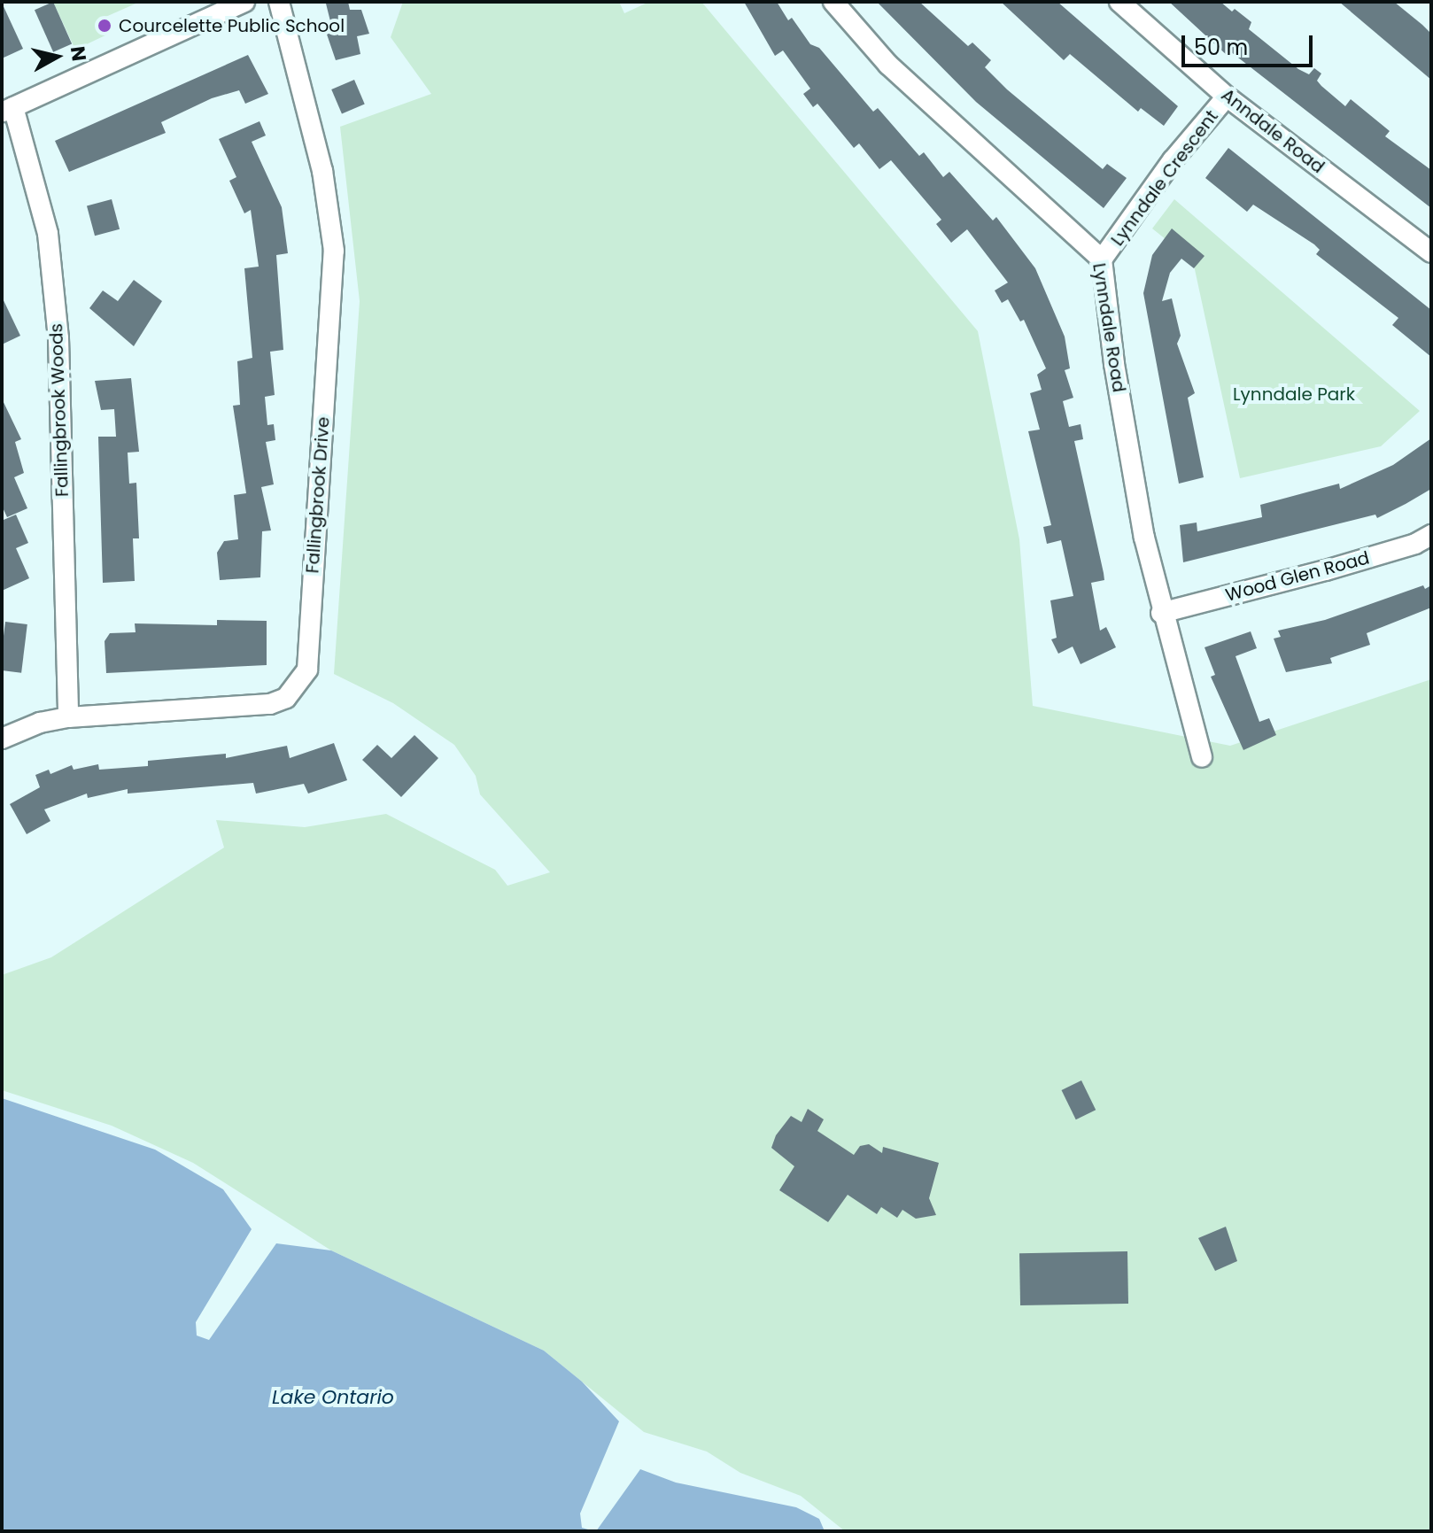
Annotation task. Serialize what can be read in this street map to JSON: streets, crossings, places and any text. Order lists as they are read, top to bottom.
{
  "streets": {
    "street": [
      "Anndale Road",
      "Lynndale Crescent",
      "Lynndale Road",
      "Fallingbrook Woods",
      "Fallingbrook Drive",
      "Wood Glen Road"
    ]
  },
  "crossings": [
    ["Anndale Road", "Lynndale Crescent"],
    ["Lynndale Crescent", "Lynndale Road"],
    ["Lynndale Road", "Wood Glen Road"],
    ["Fallingbrook Woods", "Fallingbrook Drive"]
  ],
  "water": ["Lake Ontario"],
  "parks": ["Lynndale Park"],
  "places": ["Courcelette Public School"],
  "scale_bar": "50 m",
  "north": "right"
}
